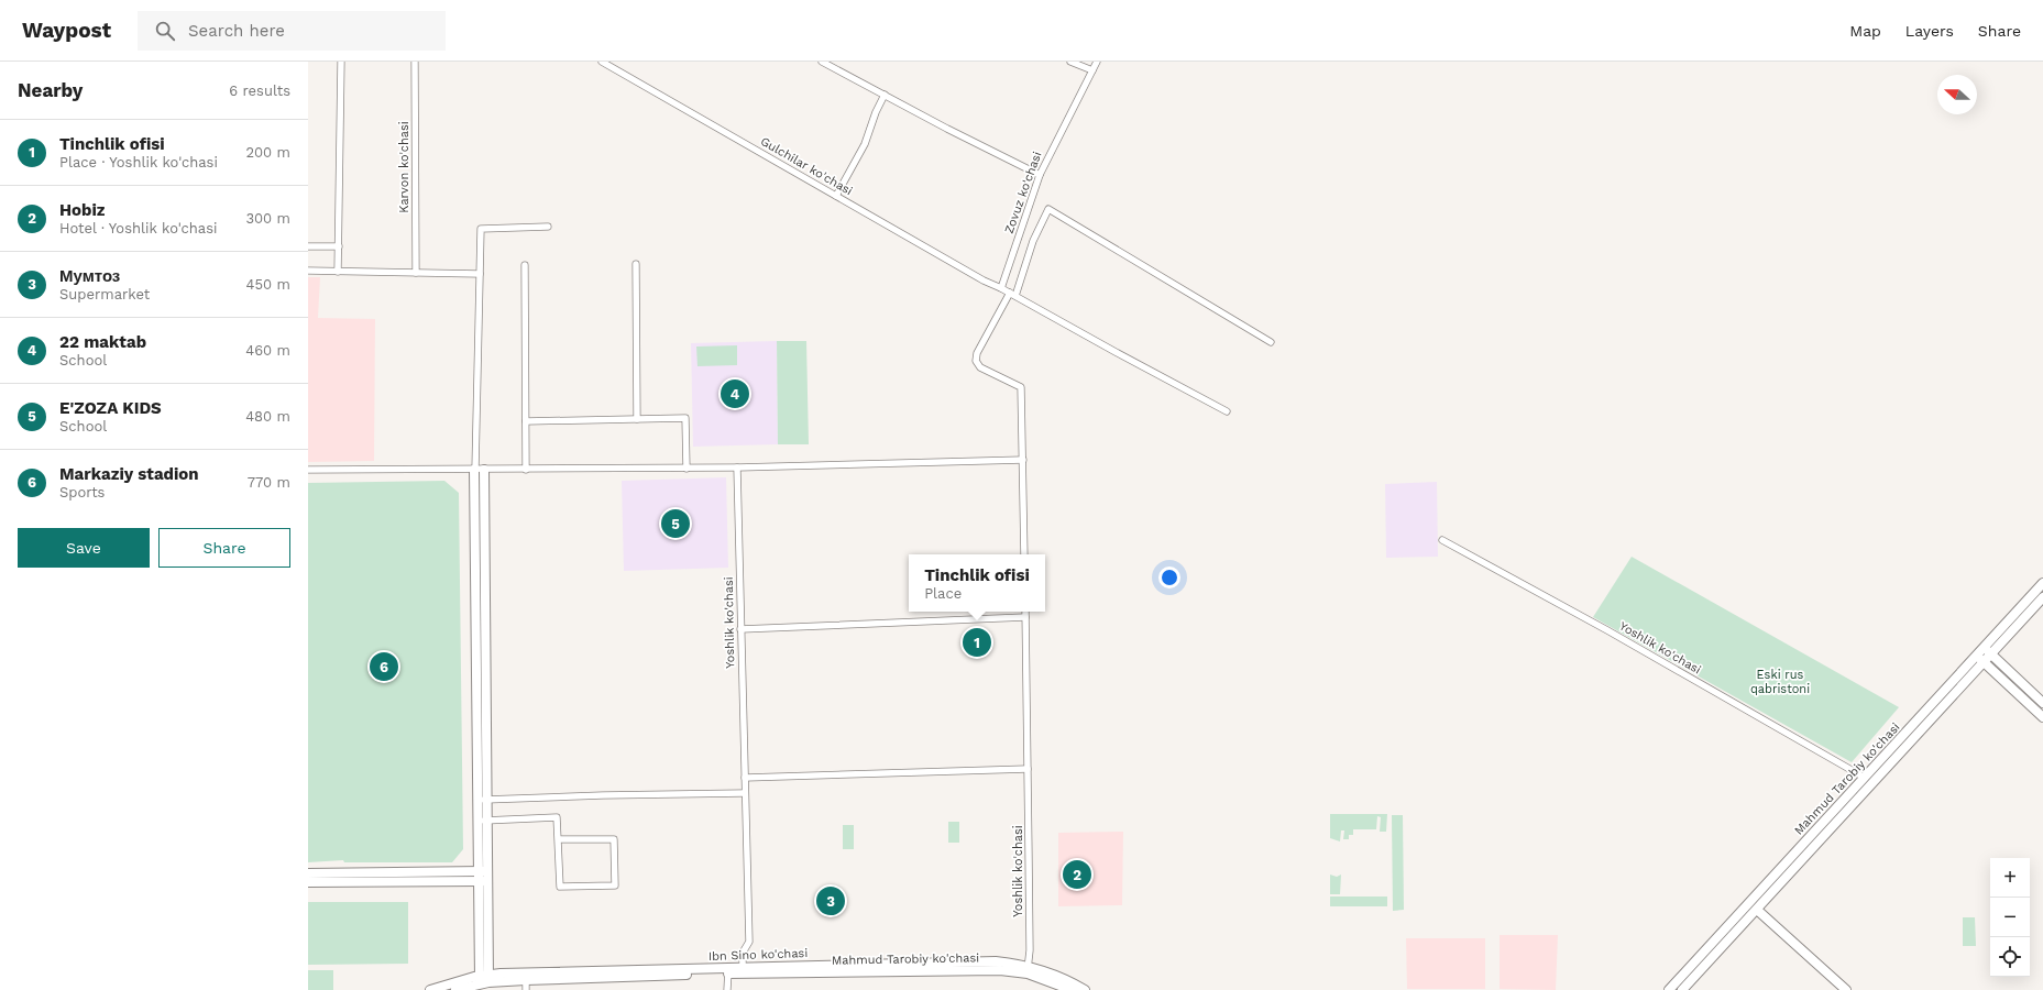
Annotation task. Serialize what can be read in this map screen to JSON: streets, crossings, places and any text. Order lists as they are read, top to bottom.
{
  "streets": {
    "main road": ["Mahmud Tarobiy ko'chasi"],
    "street": [
      "Gulchilar ko'chasi",
      "Karvon ko'chasi",
      "Zovuz ko'chasi",
      "Yoshlik ko'chasi"
    ]
  },
  "crossings": [
    ["Gulchilar ko'chasi", "Zovuz ko'chasi"],
    ["Yoshlik ko'chasi", "Mahmud Tarobiy ko'chasi"]
  ],
  "parks": ["Eski rus qabristoni"],
  "north": "left",
  "page": {
    "header": "Waypost",
    "search": "Search here",
    "nav": ["Map", "Layers", "Share"],
    "heading": ["Nearby", "6 results"],
    "list": [
      {
        "mark": "1",
        "name": "Tinchlik ofisi",
        "note": "Place · Yoshlik ko'chasi",
        "value": "200 m"
      },
      {
        "mark": "2",
        "name": "Hobiz",
        "note": "Hotel · Yoshlik ko'chasi",
        "value": "300 m"
      },
      {
        "mark": "3",
        "name": "Мумтоз",
        "note": "Supermarket",
        "value": "450 m"
      },
      {
        "mark": "4",
        "name": "22 maktab",
        "note": "School",
        "value": "460 m"
      },
      {
        "mark": "5",
        "name": "E'ZOZA KIDS",
        "note": "School",
        "value": "480 m"
      },
      {
        "mark": "6",
        "name": "Markaziy stadion",
        "note": "Sports",
        "value": "770 m"
      }
    ],
    "pins": [
      "4",
      "5",
      "1",
      "6",
      "2",
      "3"
    ],
    "buttons": ["Save", "Share"],
    "popup": ["Tinchlik ofisi", "Place"],
    "map_buttons": ["+", "−"]
  }
}
